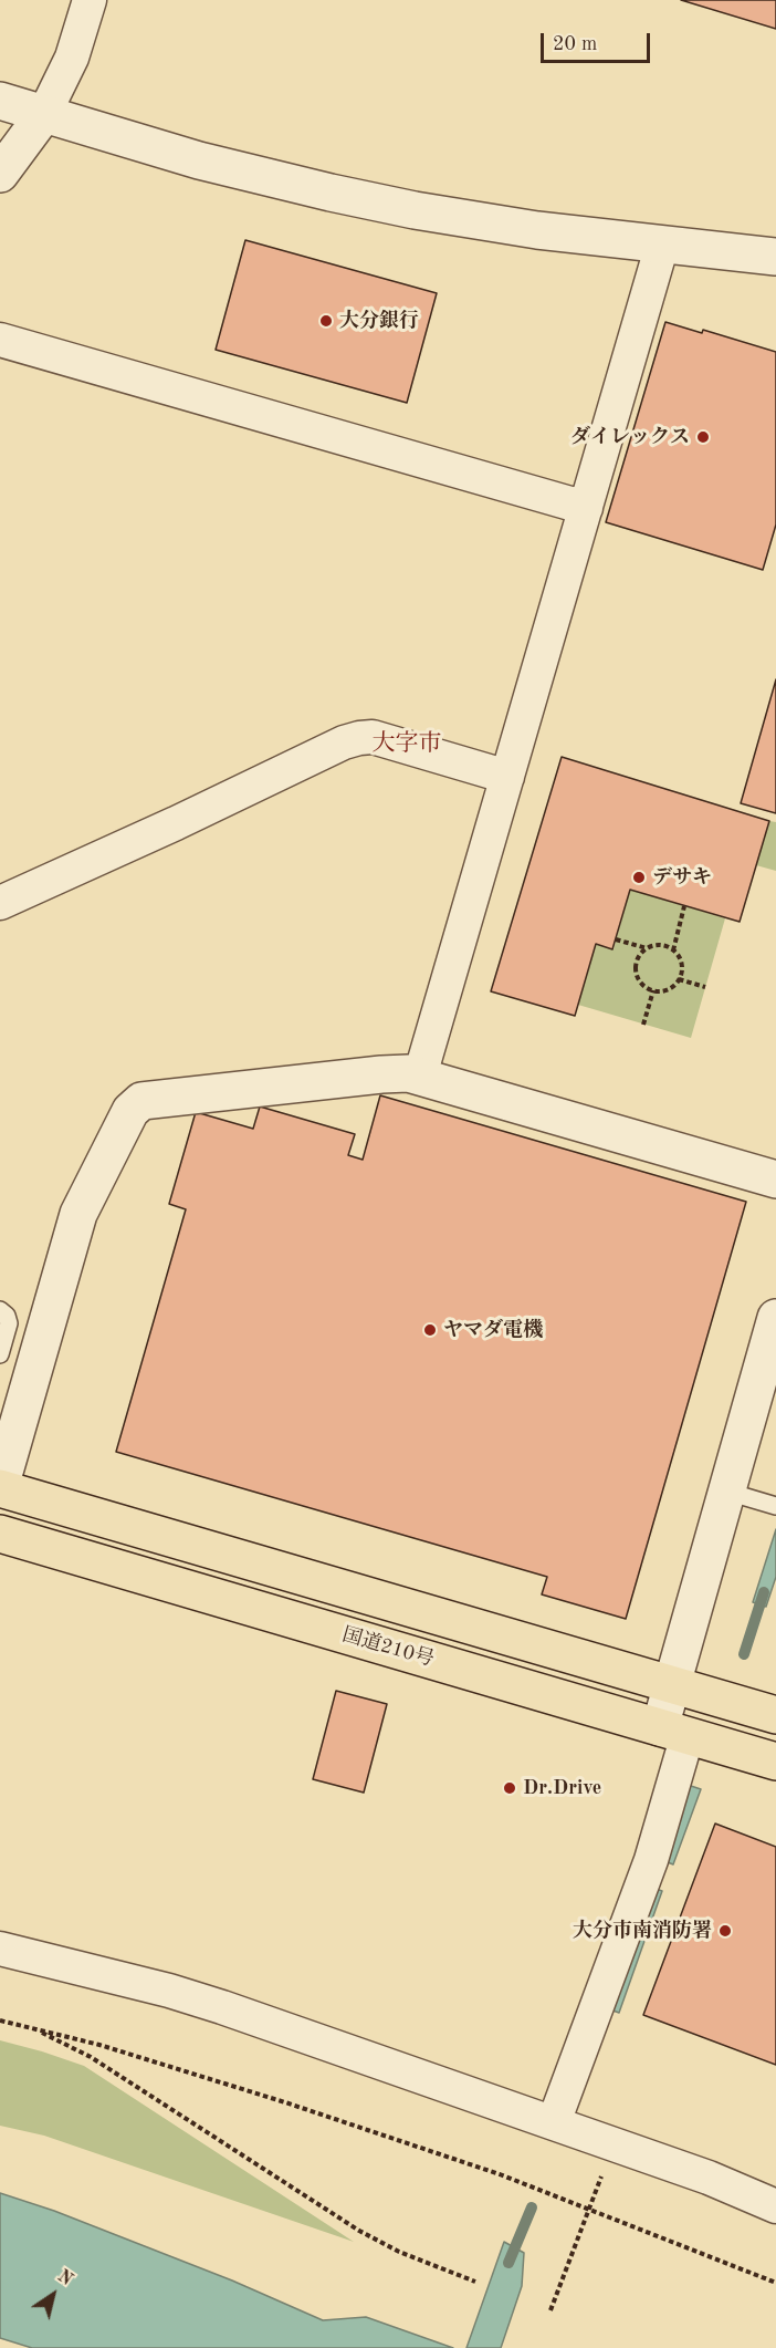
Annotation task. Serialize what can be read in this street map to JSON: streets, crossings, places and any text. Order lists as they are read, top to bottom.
{
  "streets": {
    "highway": ["国道210号"]
  },
  "districts": ["大字市"],
  "places": [
    "大分銀行",
    "ダイレックス",
    "デサキ",
    "ヤマダ電機",
    "Dr.Drive",
    "大分市南消防署"
  ],
  "scale_bar": "20 m",
  "north": "top right"
}
